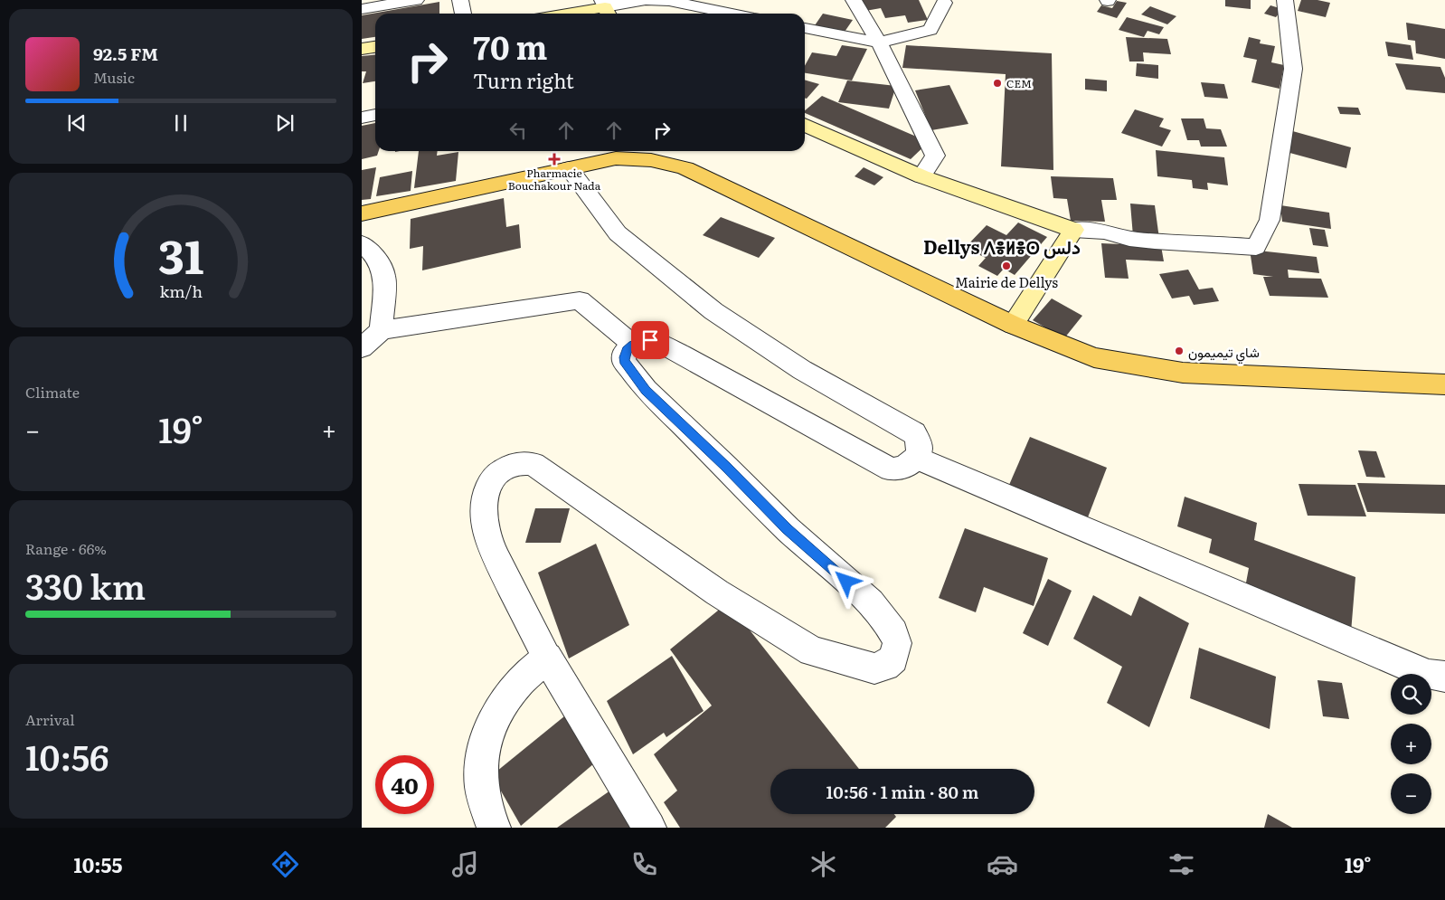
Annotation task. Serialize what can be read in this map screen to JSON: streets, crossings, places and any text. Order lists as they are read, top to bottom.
{
  "districts": ["Dellys ⴷⴻⵍⴻⵙ دلس"],
  "places": {
    "other": ["CEM", "Mairie de Dellys", "شاي تيميمون"],
    "health": ["Pharmacie Bouchakour Nada"]
  },
  "page": {
    "turn": ["70 m", "Turn right"],
    "song": ["92.5 FM", "Music"],
    "tile": [
      "Climate",
      ["Range · 66%", "330 km"],
      ["Arrival", "10:56"]
    ],
    "heat": ["−", "19°", "+"],
    "map_buttons": ["+", "−"],
    "limit": "40",
    "trip": "10:56 · 1 min · 80 m",
    "tabs": ["10:55", "19°"],
    "gauge": ["31", "km/h"]
  }
}
